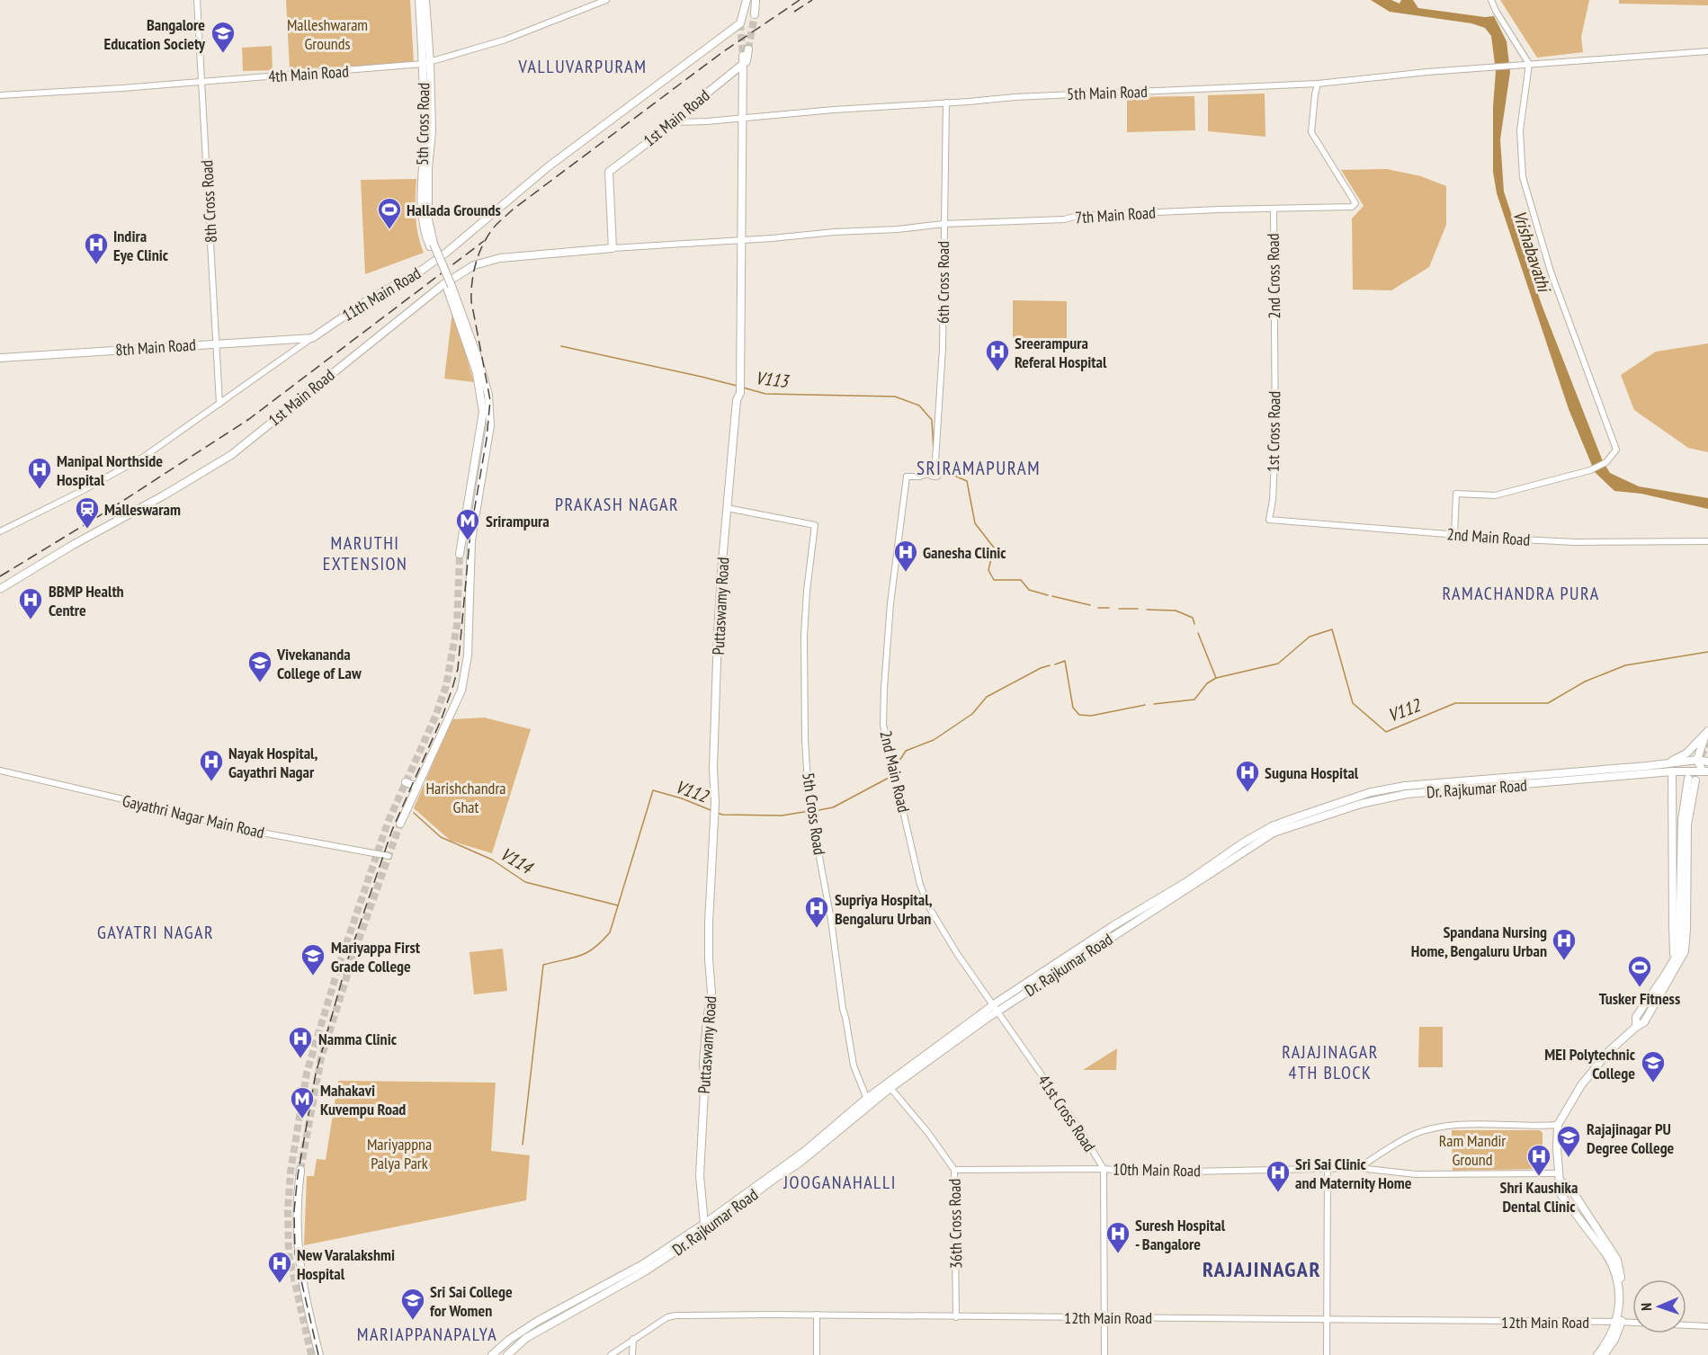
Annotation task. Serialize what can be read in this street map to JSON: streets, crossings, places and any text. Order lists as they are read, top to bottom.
{
  "streets": {
    "main road": [
      "1st Main Road",
      "5th Cross Road",
      "11th Main Road",
      "8th Main Road",
      "Puttaswamy Road",
      "Dr. Rajkumar Road"
    ],
    "street": [
      "4th Main Road",
      "5th Main Road",
      "8th Cross Road",
      "7th Main Road",
      "2nd Cross Road",
      "6th Cross Road",
      "1st Cross Road",
      "2nd Main Road",
      "Gayathri Nagar Main Road",
      "41st Cross Road",
      "10th Main Road",
      "36th Cross Road",
      "12th Main Road"
    ]
  },
  "crossings": [
    ["4th Main Road", "5th Cross Road"],
    ["4th Main Road", "8th Cross Road"],
    ["5th Main Road", "1st Main Road"],
    ["5th Main Road", "7th Main Road"],
    ["5th Main Road", "6th Cross Road"],
    ["1st Main Road", "7th Main Road"],
    ["5th Cross Road", "Puttaswamy Road"],
    ["5th Cross Road", "Dr. Rajkumar Road"],
    ["8th Cross Road", "11th Main Road"],
    ["8th Cross Road", "8th Main Road"],
    ["7th Main Road", "2nd Cross Road"],
    ["7th Main Road", "6th Cross Road"],
    ["7th Main Road", "Puttaswamy Road"],
    ["2nd Cross Road", "1st Cross Road"],
    ["6th Cross Road", "2nd Main Road"],
    ["11th Main Road", "8th Main Road"],
    ["1st Cross Road", "2nd Main Road"],
    ["2nd Main Road", "Dr. Rajkumar Road"],
    ["2nd Main Road", "41st Cross Road"],
    ["Puttaswamy Road", "Dr. Rajkumar Road"],
    ["Dr. Rajkumar Road", "41st Cross Road"],
    ["Dr. Rajkumar Road", "36th Cross Road"],
    ["41st Cross Road", "10th Main Road"],
    ["41st Cross Road", "12th Main Road"],
    ["10th Main Road", "36th Cross Road"],
    ["36th Cross Road", "12th Main Road"]
  ],
  "districts": [
    "VALLUVARPURAM",
    "SRIRAMAPURAM",
    "PRAKASH NAGAR",
    "MARUTHI EXTENSION",
    "RAMACHANDRA PURA",
    "GAYATRI NAGAR",
    "RAJAJINAGAR 4TH BLOCK",
    "JOOGANAHALLI",
    "RAJAJINAGAR",
    "MARIAPPANAPALYA"
  ],
  "water": [
    "Vrishabavathi",
    "V113",
    "V112",
    "V114"
  ],
  "parks": [
    "Malleshwaram Grounds",
    "Harishchandra Ghat",
    "Ram Mandir Ground",
    "Mariyappna Palya Park"
  ],
  "places": {
    "school or university": [
      "Bangalore Education Society",
      "Vivekananda College of Law",
      "Mariyappa First Grade College",
      "MEI Polytechnic College",
      "Rajajinagar PU Degree College",
      "Sri Sai College for Women"
    ],
    "sports": ["Hallada Grounds", "Tusker Fitness"],
    "hospital": [
      "Indira Eye Clinic",
      "Sreerampura Referal Hospital",
      "Manipal Northside Hospital",
      "Ganesha Clinic",
      "BBMP Health Centre",
      "Nayak Hospital, Gayathri Nagar",
      "Suguna Hospital",
      "Supriya Hospital, Bengaluru Urban",
      "Spandana Nursing Home, Bengaluru Urban",
      "Namma Clinic",
      "Shri Kaushika Dental Clinic",
      "Sri Sai Clinic and Maternity Home",
      "Suresh Hospital - Bangalore",
      "New Varalakshmi Hospital"
    ],
    "station": ["Malleswaram"],
    "metro station": ["Srirampura", "Mahakavi Kuvempu Road"]
  },
  "north": "left"
}
